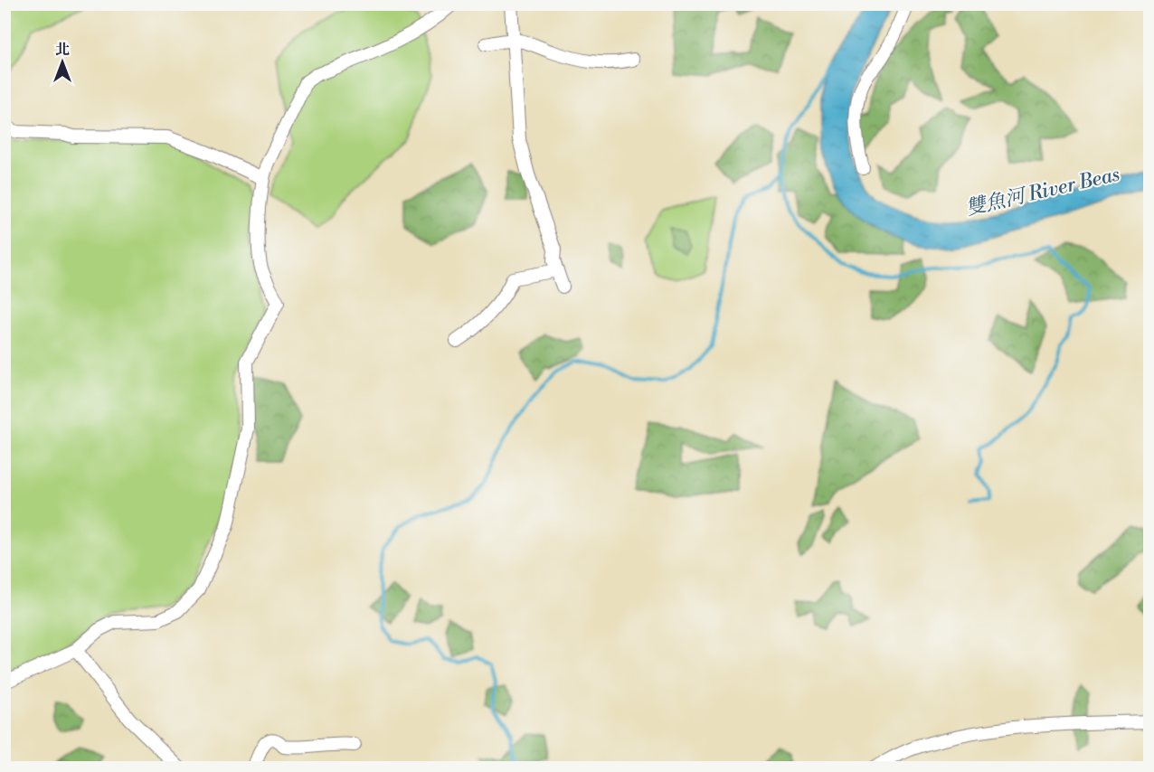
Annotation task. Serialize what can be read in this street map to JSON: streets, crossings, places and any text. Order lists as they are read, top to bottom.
{
  "water": ["雙魚河 River Beas"],
  "north": "top"
}
